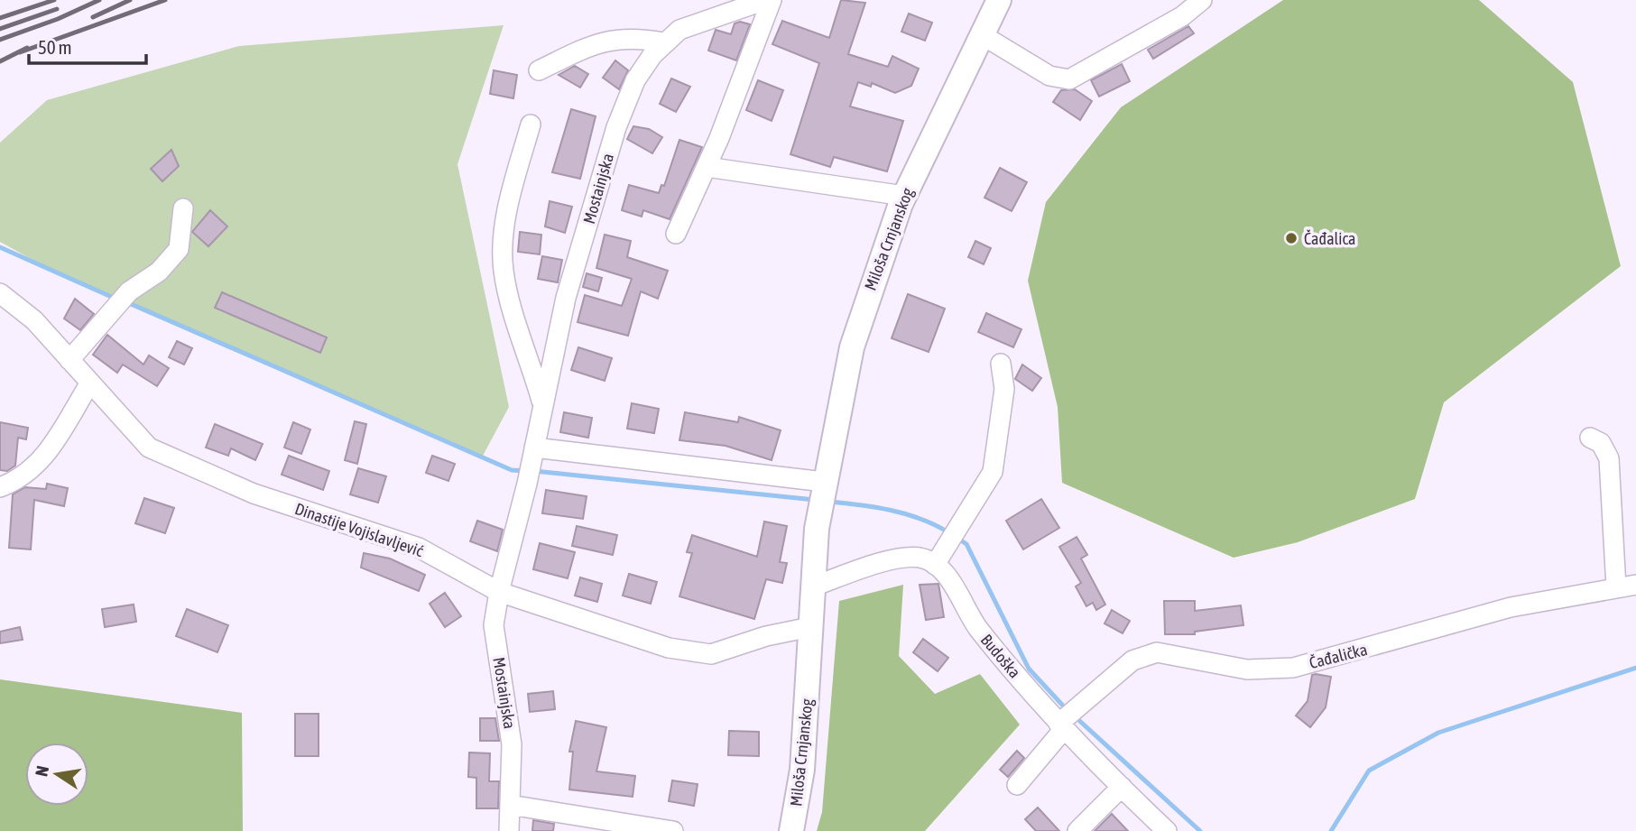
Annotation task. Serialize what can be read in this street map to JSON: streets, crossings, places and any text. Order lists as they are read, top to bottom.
{
  "streets": {
    "main road": ["Miloša Crnjanskog"],
    "street": [
      "Mostainjska",
      "Dinastije Vojislavljević",
      "Budoška",
      "Čađalička"
    ]
  },
  "crossings": [
    ["Mostainjska", "Dinastije Vojislavljević"],
    ["Miloša Crnjanskog", "Dinastije Vojislavljević"],
    ["Budoška", "Čađalička"]
  ],
  "places": ["Čađalica"],
  "scale_bar": "50 m",
  "north": "left"
}
